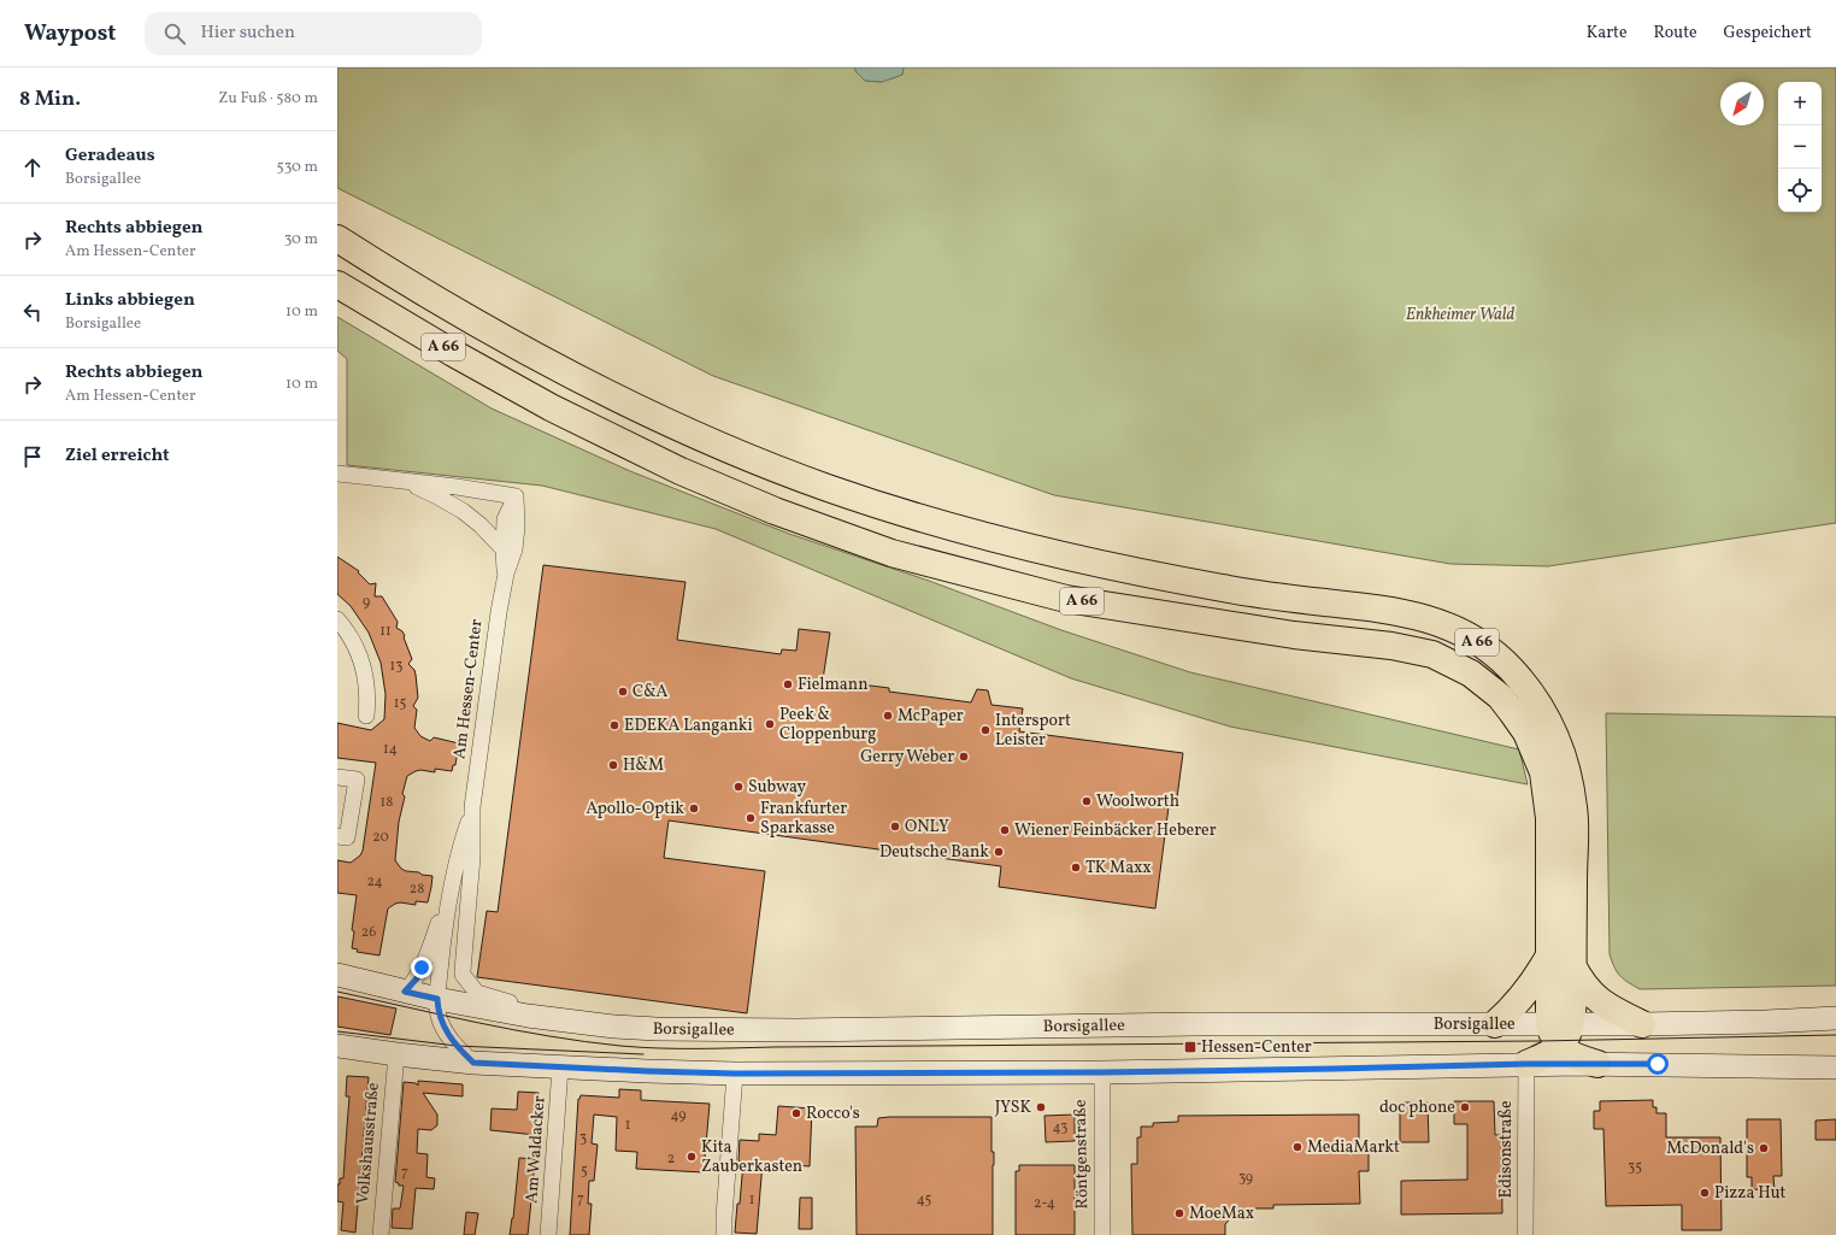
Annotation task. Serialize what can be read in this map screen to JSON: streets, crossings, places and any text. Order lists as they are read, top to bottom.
{
  "streets": {
    "highway": ["A 66"],
    "main road": ["Borsigallee"],
    "street": [
      "Am Hessen-Center",
      "Volkshausstraße",
      "Am Waldacker",
      "Edisonstraße",
      "Röntgenstraße"
    ]
  },
  "crossings": [
    ["A 66", "Borsigallee"],
    ["Am Hessen-Center", "Borsigallee"]
  ],
  "parks": ["Enkheimer Wald"],
  "places": {
    "other": [
      "Fielmann",
      "C&A",
      "McPaper",
      "Peek & Cloppenburg",
      "EDEKA Langanki",
      "Intersport Leister",
      "Gerry Weber",
      "H&M",
      "Subway",
      "Woolworth",
      "Apollo-Optik",
      "Frankfurter Sparkasse",
      "ONLY",
      "Wiener Feinbäcker Heberer",
      "Deutsche Bank",
      "TK Maxx",
      "JYSK",
      "doc phone",
      "Rocco's",
      "MediaMarkt",
      "McDonald's",
      "Kita Zauberkasten",
      "Pizza Hut",
      "MoeMax"
    ],
    "transit": ["Hessen-Center"]
  },
  "house_numbers": [
    "9",
    "11",
    "13",
    "15",
    "14",
    "18",
    "20",
    "24",
    "28",
    "26",
    "49",
    "1",
    "43",
    "3",
    "2",
    "35",
    "5",
    "7",
    "39",
    "7",
    "1",
    "45",
    "2-4"
  ],
  "north": "bottom left",
  "page": {
    "header": "Waypost",
    "search": "Hier suchen",
    "nav": ["Karte", "Route", "Gespeichert"],
    "heading": ["8 Min.", "Zu Fuß · 580 m"],
    "map_buttons": ["+", "−"],
    "list": [
      ["Geradeaus", "Borsigallee", "530 m"],
      ["Rechts abbiegen", "Am Hessen-Center", "30 m"],
      ["Links abbiegen", "Borsigallee", "10 m"],
      ["Rechts abbiegen", "Am Hessen-Center", "10 m"],
      "Ziel erreicht"
    ]
  }
}
